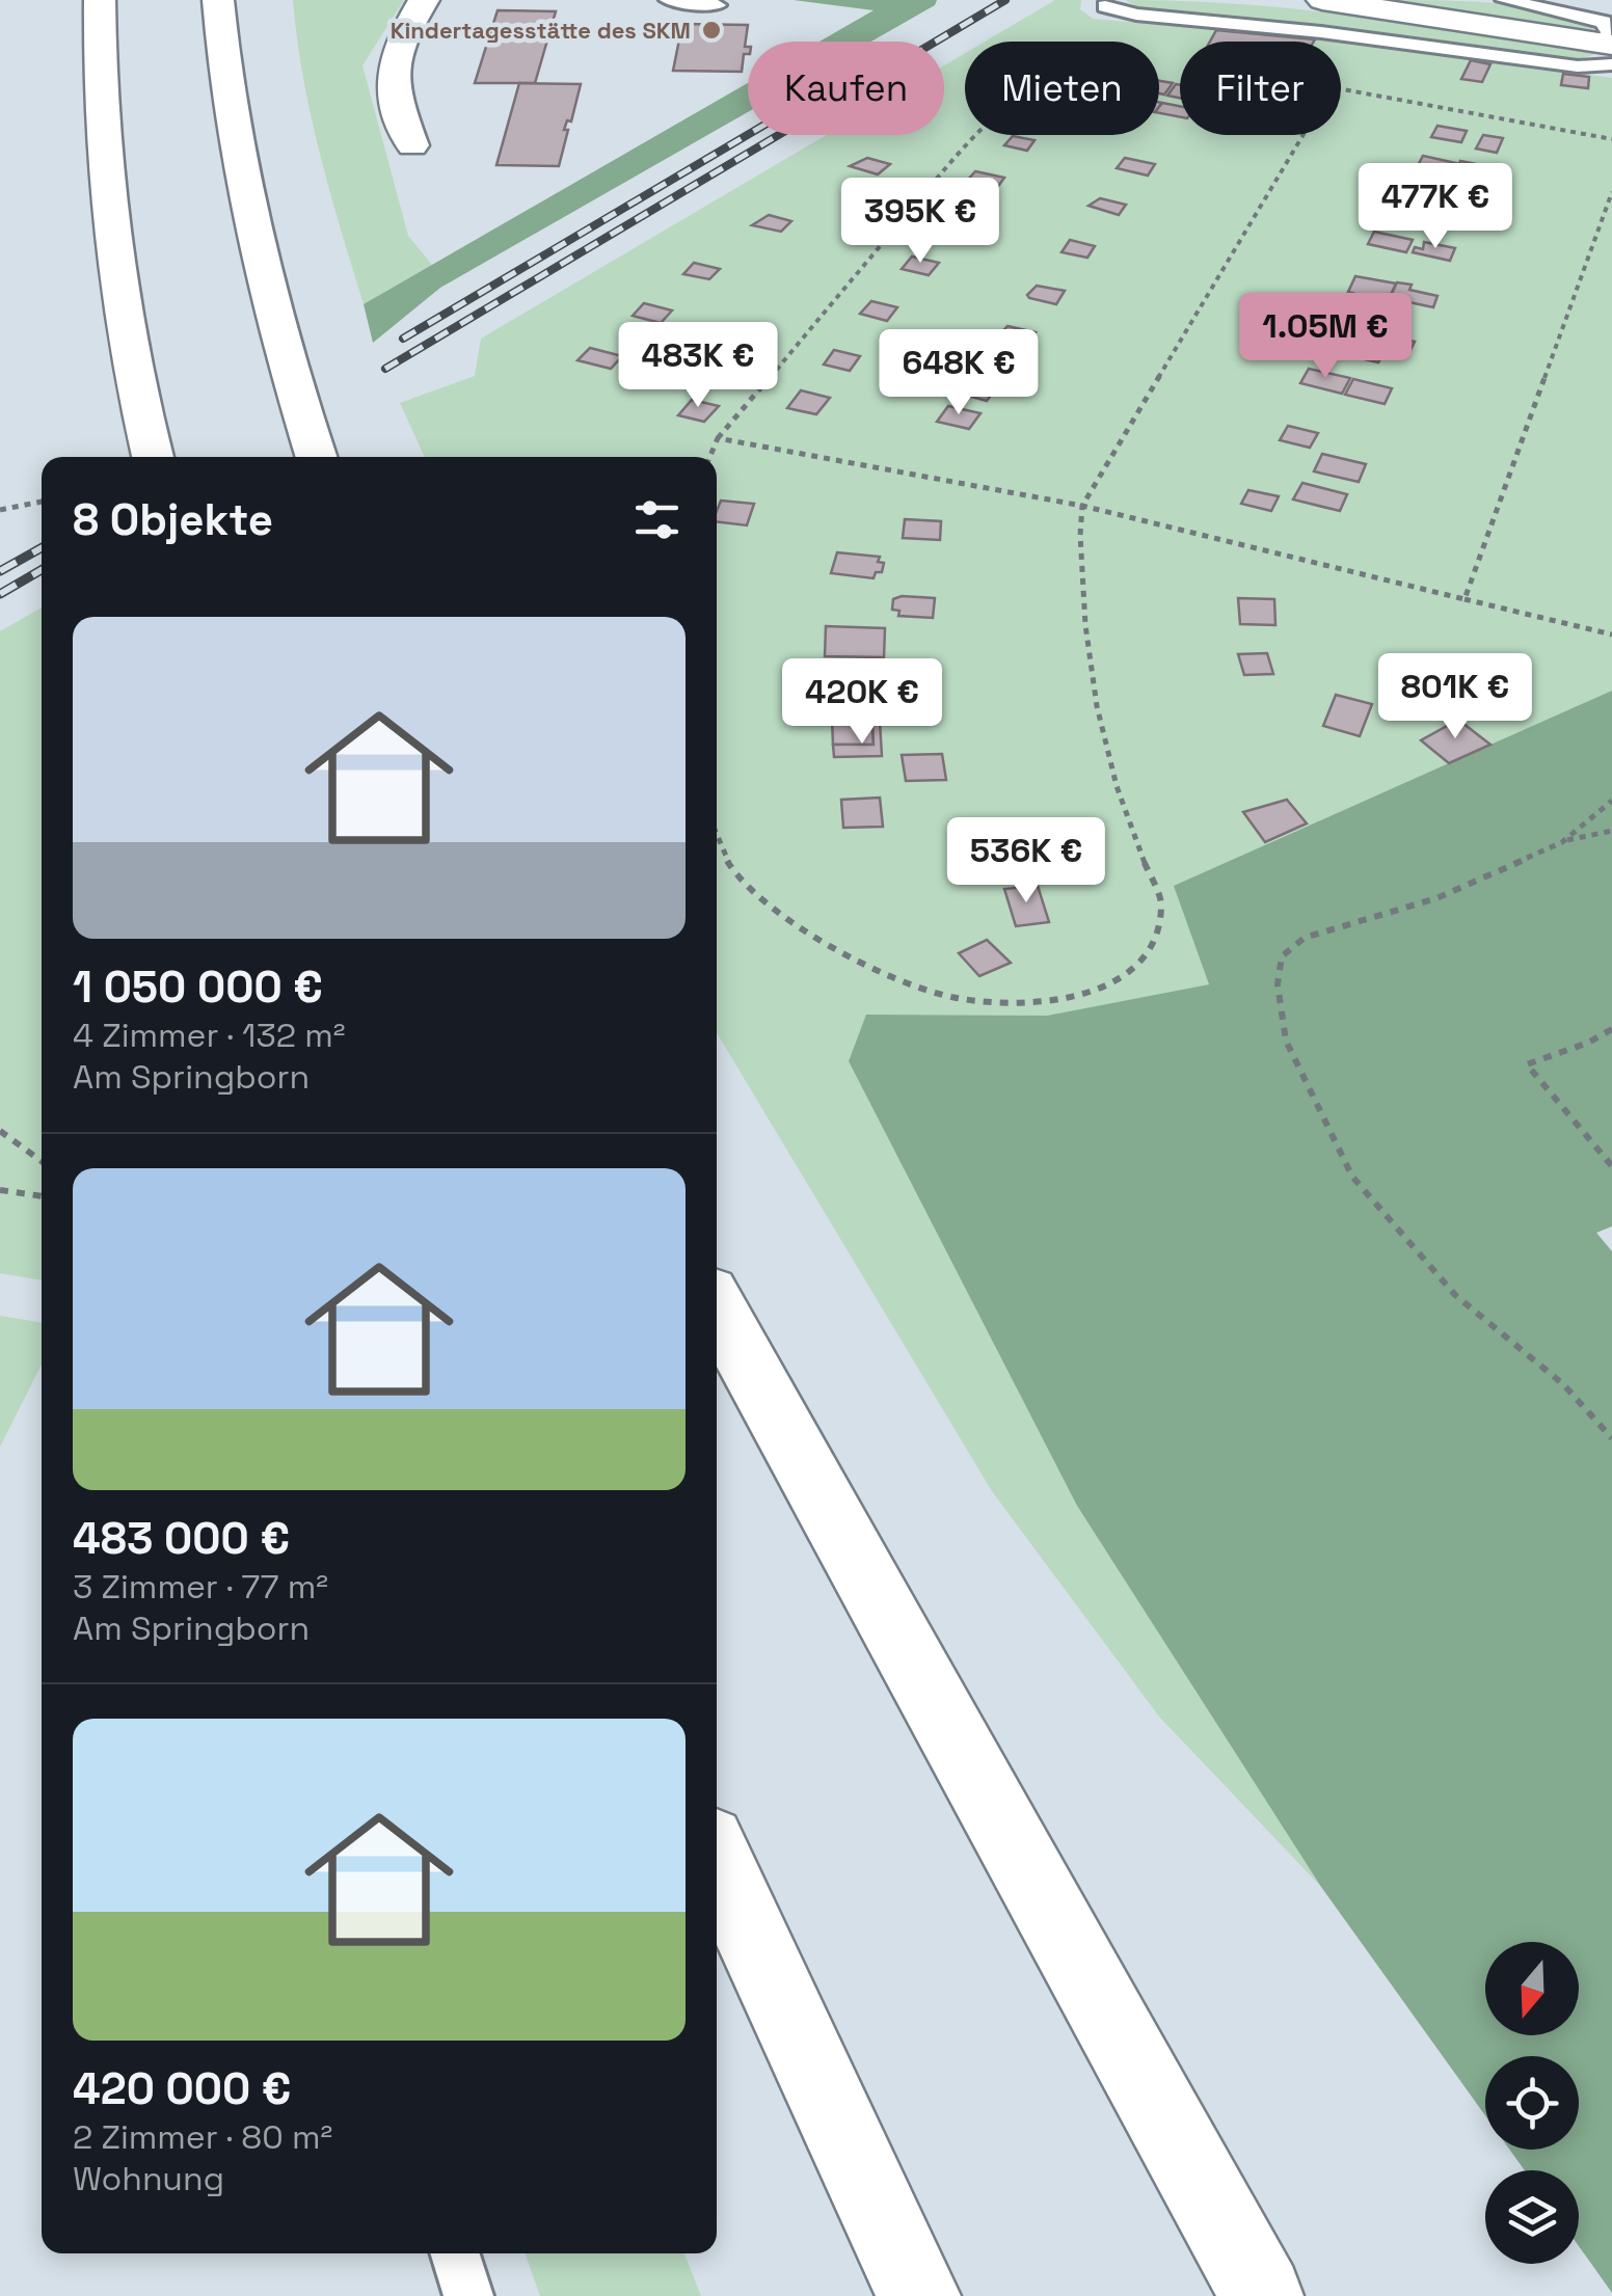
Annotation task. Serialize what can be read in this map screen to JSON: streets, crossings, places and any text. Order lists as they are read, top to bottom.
{
  "places": ["Kindertagesstätte des SKM"],
  "north": "bottom",
  "page": {
    "chip": ["Kaufen", "Mieten", "Filter"],
    "price": [
      "477K €",
      "395K €",
      "1.05M €",
      "483K €",
      "648K €",
      "801K €",
      "420K €",
      "536K €"
    ],
    "heading": "8 Objekte",
    "list": [
      {
        "name": "1 050 000 €",
        "note": "4 Zimmer · 132 m² · Am Springborn"
      },
      {
        "name": "483 000 €",
        "note": "3 Zimmer · 77 m² · Am Springborn"
      },
      {
        "name": "420 000 €",
        "note": "2 Zimmer · 80 m² · Wohnung"
      }
    ]
  }
}
